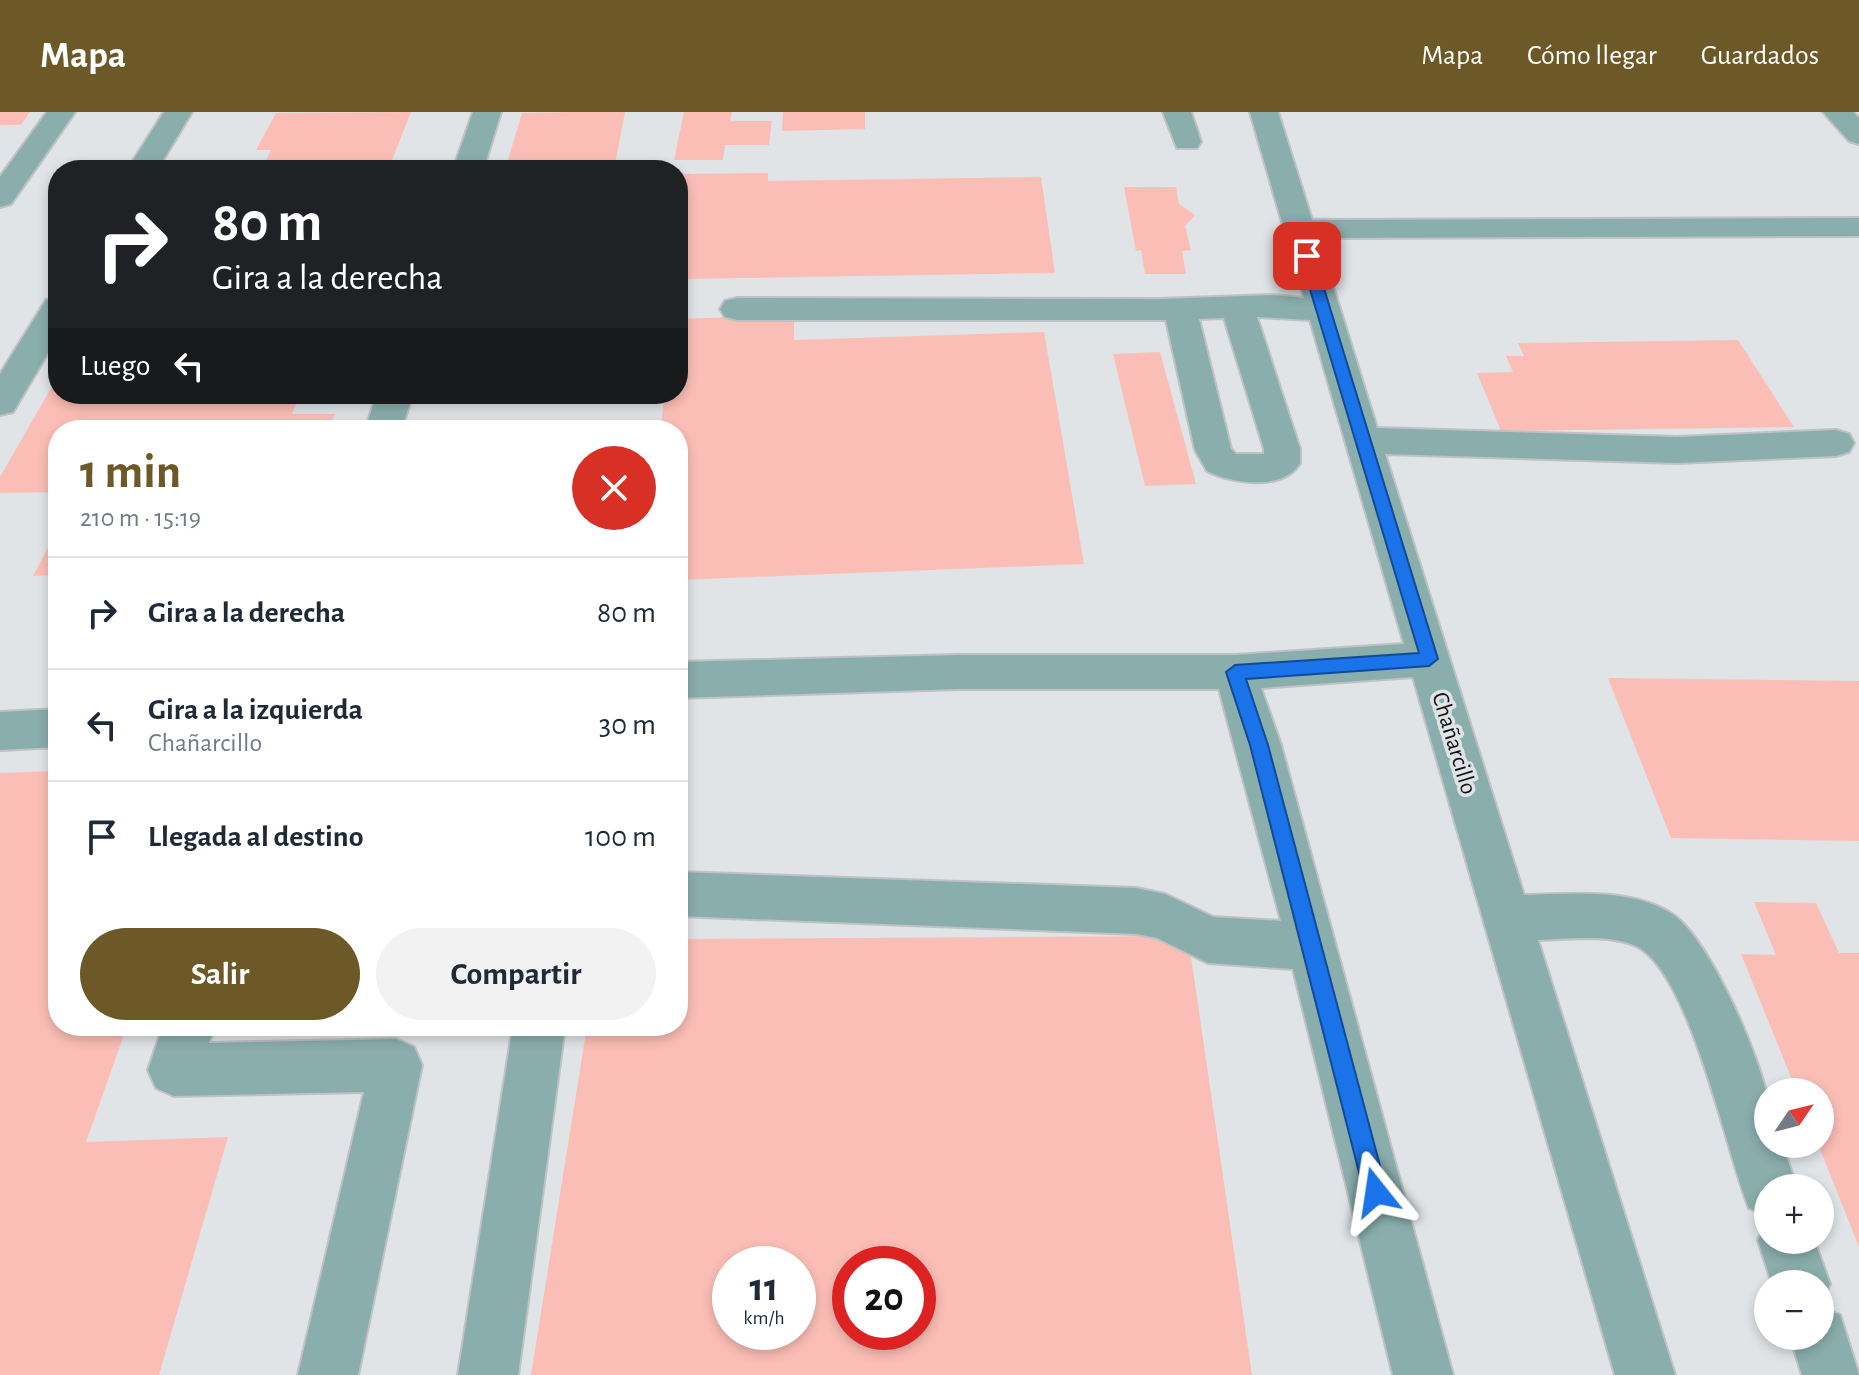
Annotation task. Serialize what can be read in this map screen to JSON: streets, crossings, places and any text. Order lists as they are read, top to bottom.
{
  "streets": {
    "street": ["Chañarcillo"]
  },
  "north": "top right",
  "page": {
    "header": "Mapa",
    "nav": ["Mapa", "Cómo llegar", "Guardados"],
    "turn": ["80 m", "Gira a la derecha"],
    "then": "Luego",
    "heading": ["1 min", "210 m · 15:19"],
    "list": [
      {
        "name": "Gira a la derecha",
        "value": "80 m"
      },
      {
        "name": "Gira a la izquierda",
        "note": "Chañarcillo",
        "value": "30 m"
      },
      {
        "name": "Llegada al destino",
        "value": "100 m"
      }
    ],
    "buttons": ["Salir", "Compartir"],
    "map_buttons": ["+", "−"],
    "speed": "11 km/h",
    "limit": "20"
  }
}
